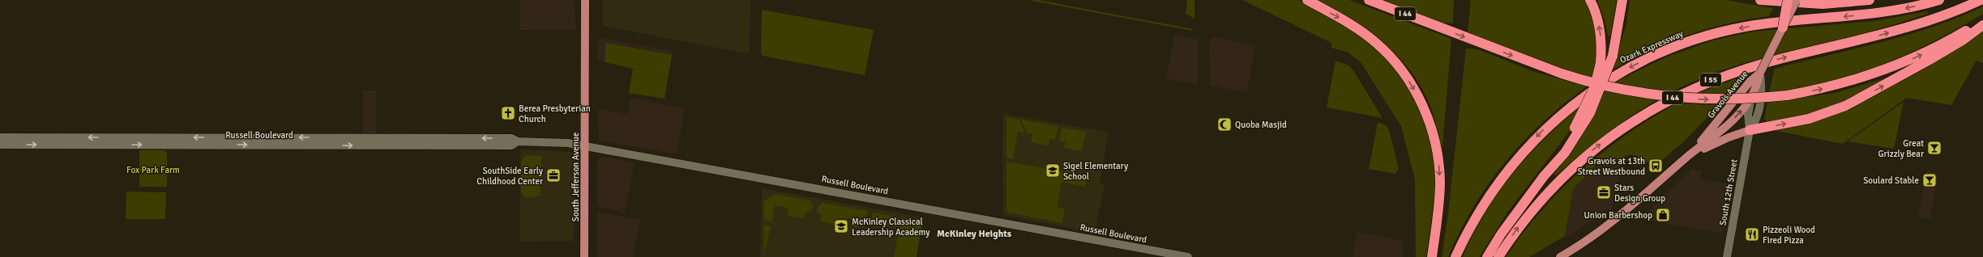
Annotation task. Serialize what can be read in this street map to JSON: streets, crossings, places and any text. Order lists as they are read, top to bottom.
{
  "streets": {
    "highway": ["I 44", "Ozark Expressway", "I 55"],
    "main road": [
      "Gravois Avenue",
      "Russell Boulevard",
      "South Jefferson Avenue",
      "South 12th Street"
    ]
  },
  "crossings": [
    ["Russell Boulevard", "South Jefferson Avenue"]
  ],
  "districts": ["McKinley Heights"],
  "parks": ["Fox Park Farm"],
  "places": {
    "church": ["Berea Presbyterian Church"],
    "mosque": ["Quoba Masjid"],
    "bar": ["Great Grizzly Bear", "Soulard Stable"],
    "bus stop": ["Gravois at 13th Street Westbound"],
    "school or university": ["Sigel Elementary School", "McKinley Classical Leadership Academy"],
    "office": ["SouthSide Early Childhood Center", "Stars Design Group"],
    "shop": ["Union Barbershop"],
    "restaurant": ["Pizzeoli Wood Fired Pizza"]
  }
}
